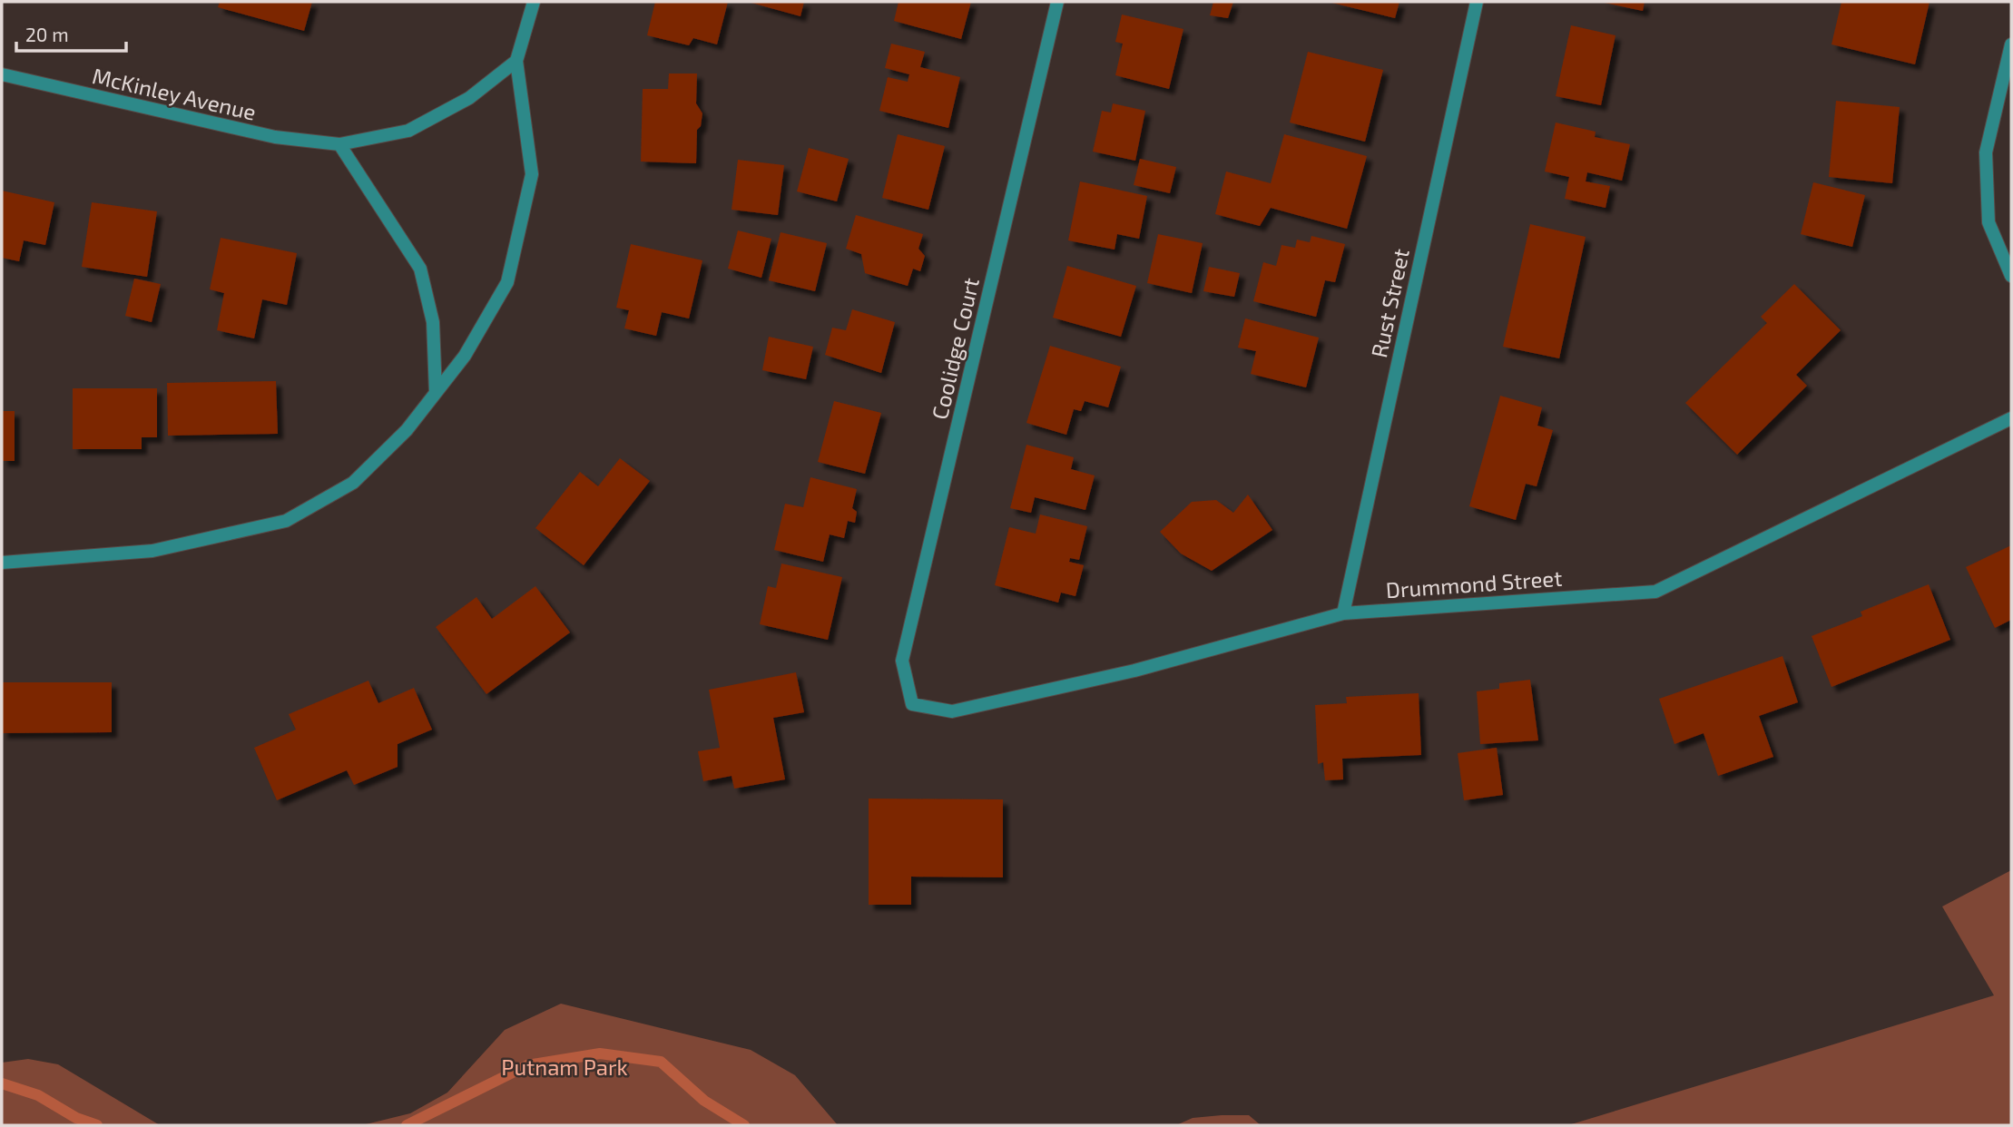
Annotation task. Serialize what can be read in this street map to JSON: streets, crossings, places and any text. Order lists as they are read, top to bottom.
{
  "streets": {
    "street": [
      "McKinley Avenue",
      "Rust Street",
      "Coolidge Court",
      "Drummond Street"
    ]
  },
  "crossings": [
    ["Rust Street", "Drummond Street"],
    ["Coolidge Court", "Drummond Street"]
  ],
  "parks": ["Putnam Park"],
  "scale_bar": "20 m"
}
